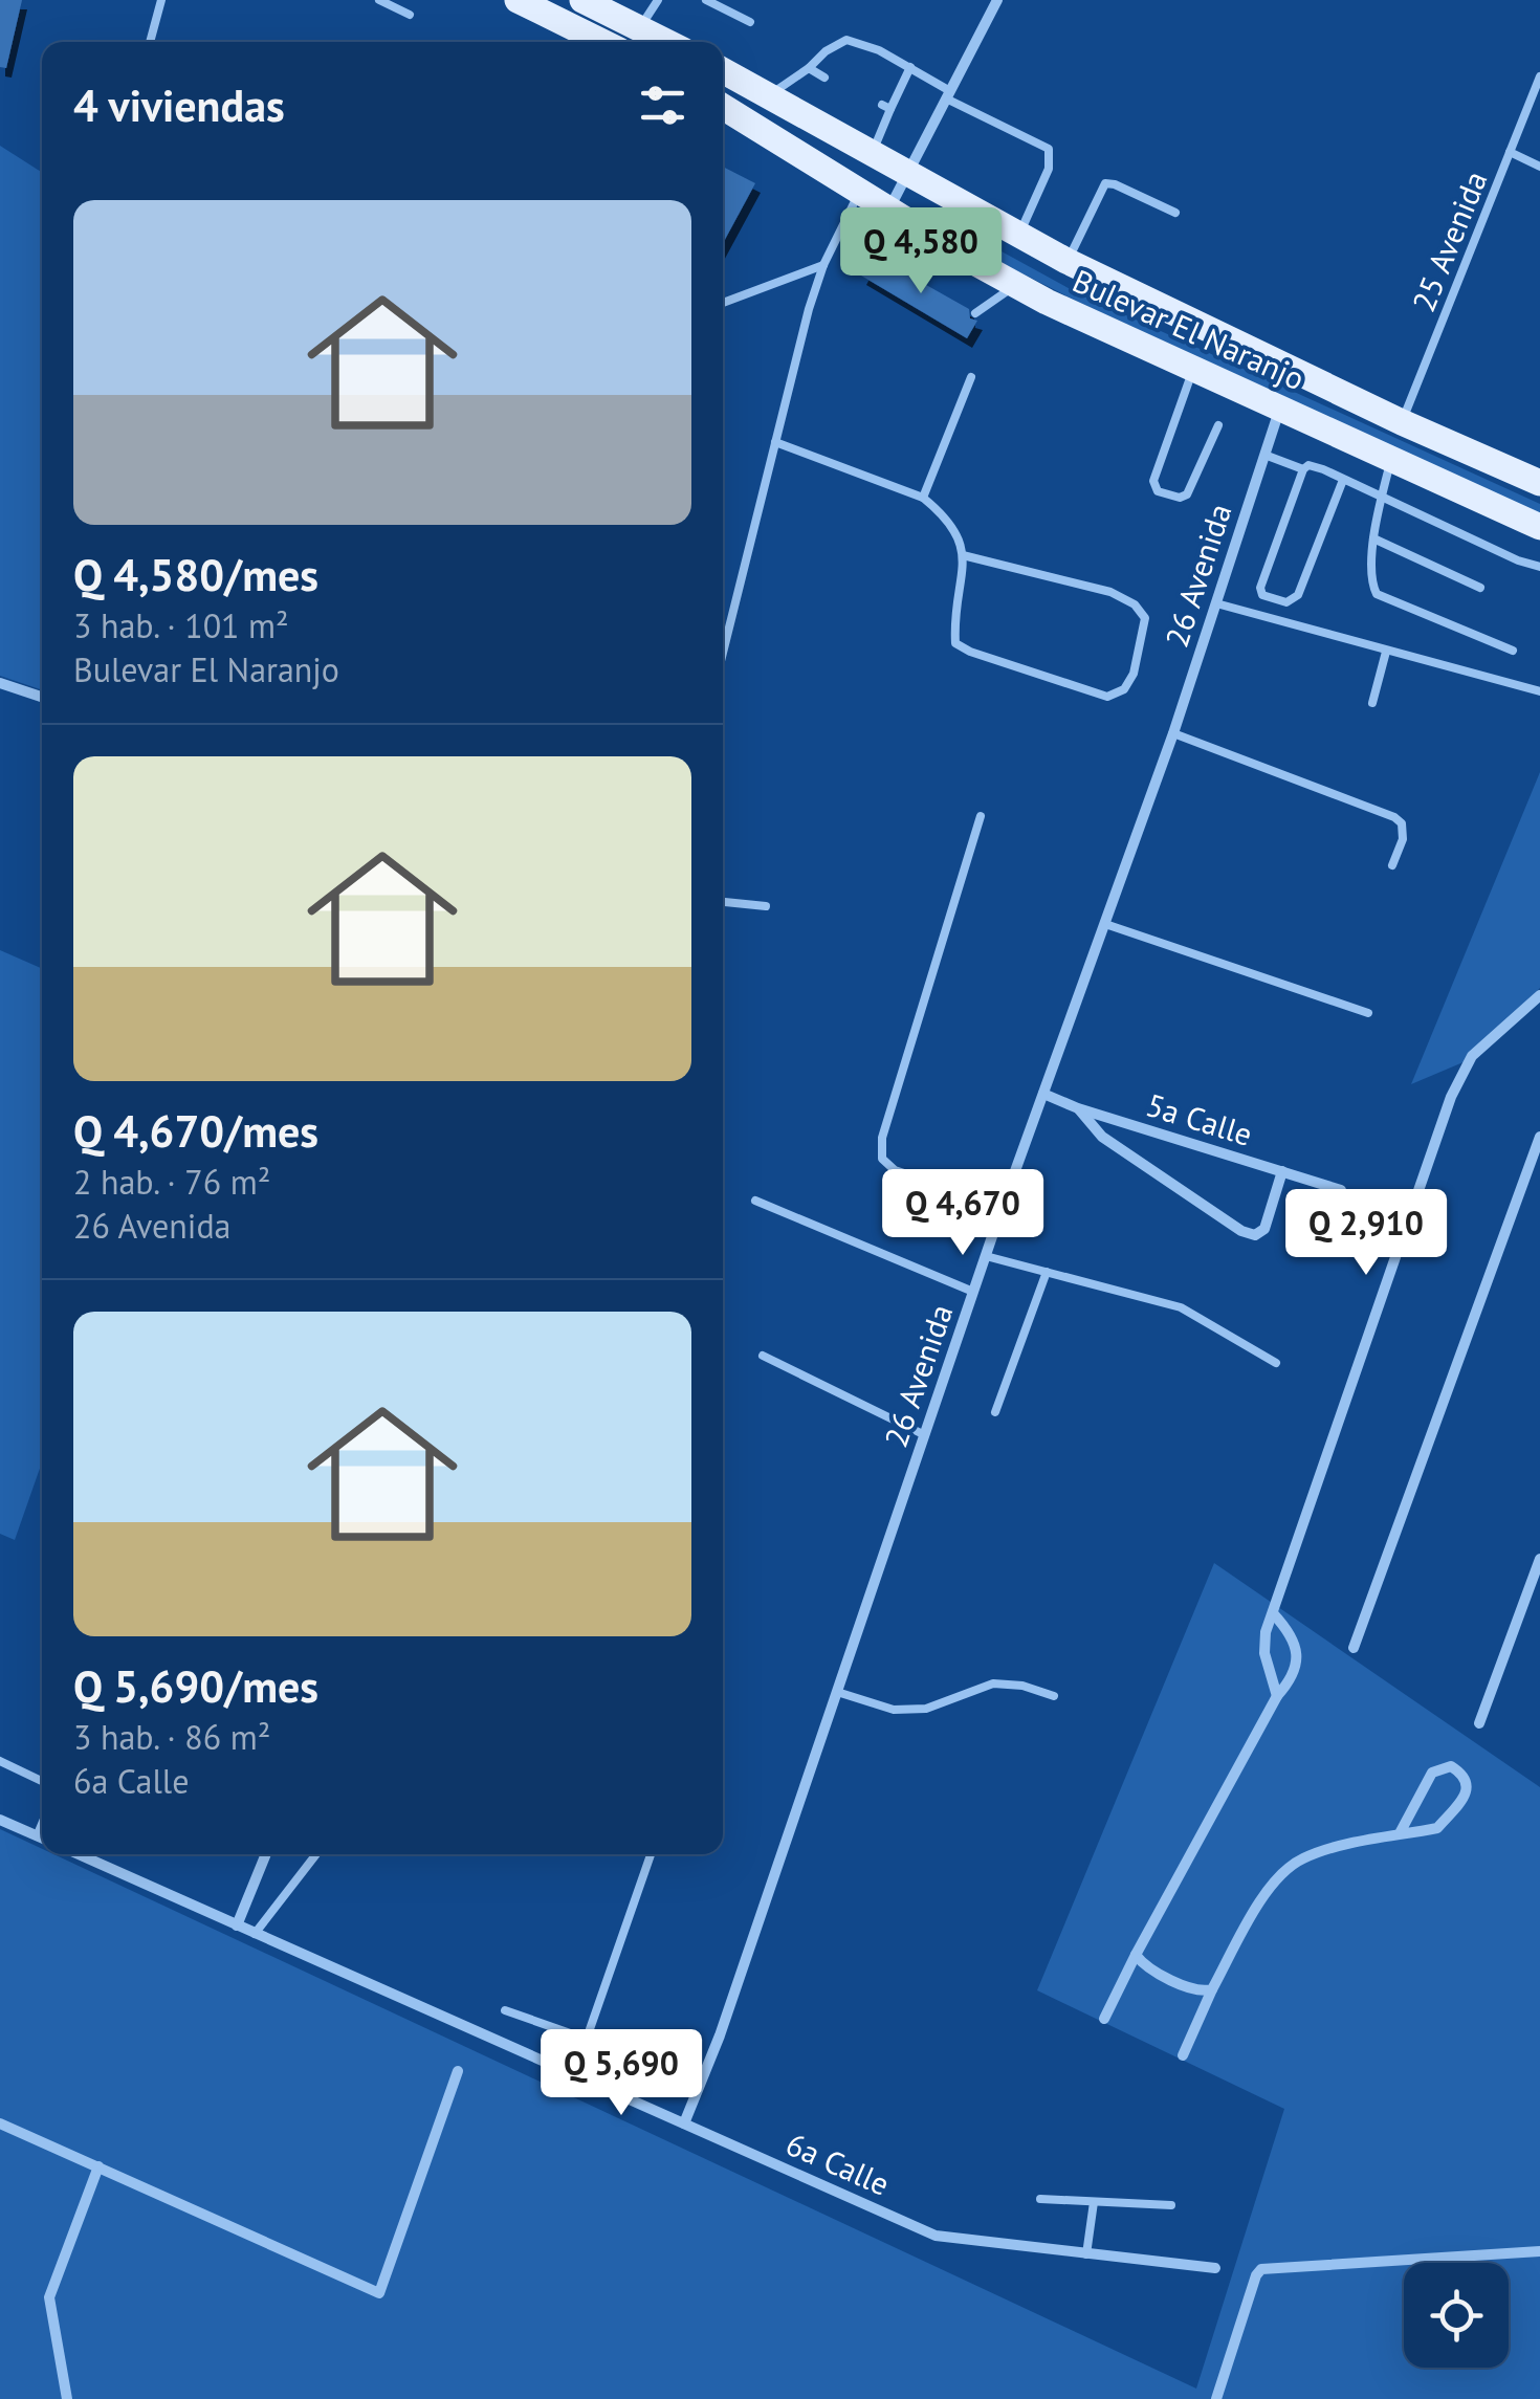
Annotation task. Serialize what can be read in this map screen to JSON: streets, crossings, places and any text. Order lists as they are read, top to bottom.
{
  "streets": {
    "main road": ["Bulevar El Naranjo"],
    "street": ["26 Avenida", "5a Calle", "6a Calle"],
    "lane": ["25 Avenida"]
  },
  "crossings": [
    ["25 Avenida", "Bulevar El Naranjo"],
    ["Bulevar El Naranjo", "26 Avenida"],
    ["26 Avenida", "5a Calle"],
    ["26 Avenida", "6a Calle"]
  ],
  "page": {
    "heading": "4 viviendas",
    "list": [
      {
        "name": "Q 4,580/mes",
        "note": "3 hab. · 101 m² · Bulevar El Naranjo"
      },
      {
        "name": "Q 4,670/mes",
        "note": "2 hab. · 76 m² · 26 Avenida"
      },
      {
        "name": "Q 5,690/mes",
        "note": "3 hab. · 86 m² · 6a Calle"
      }
    ],
    "price": [
      "Q 4,580",
      "Q 4,670",
      "Q 2,910",
      "Q 5,690"
    ]
  }
}
